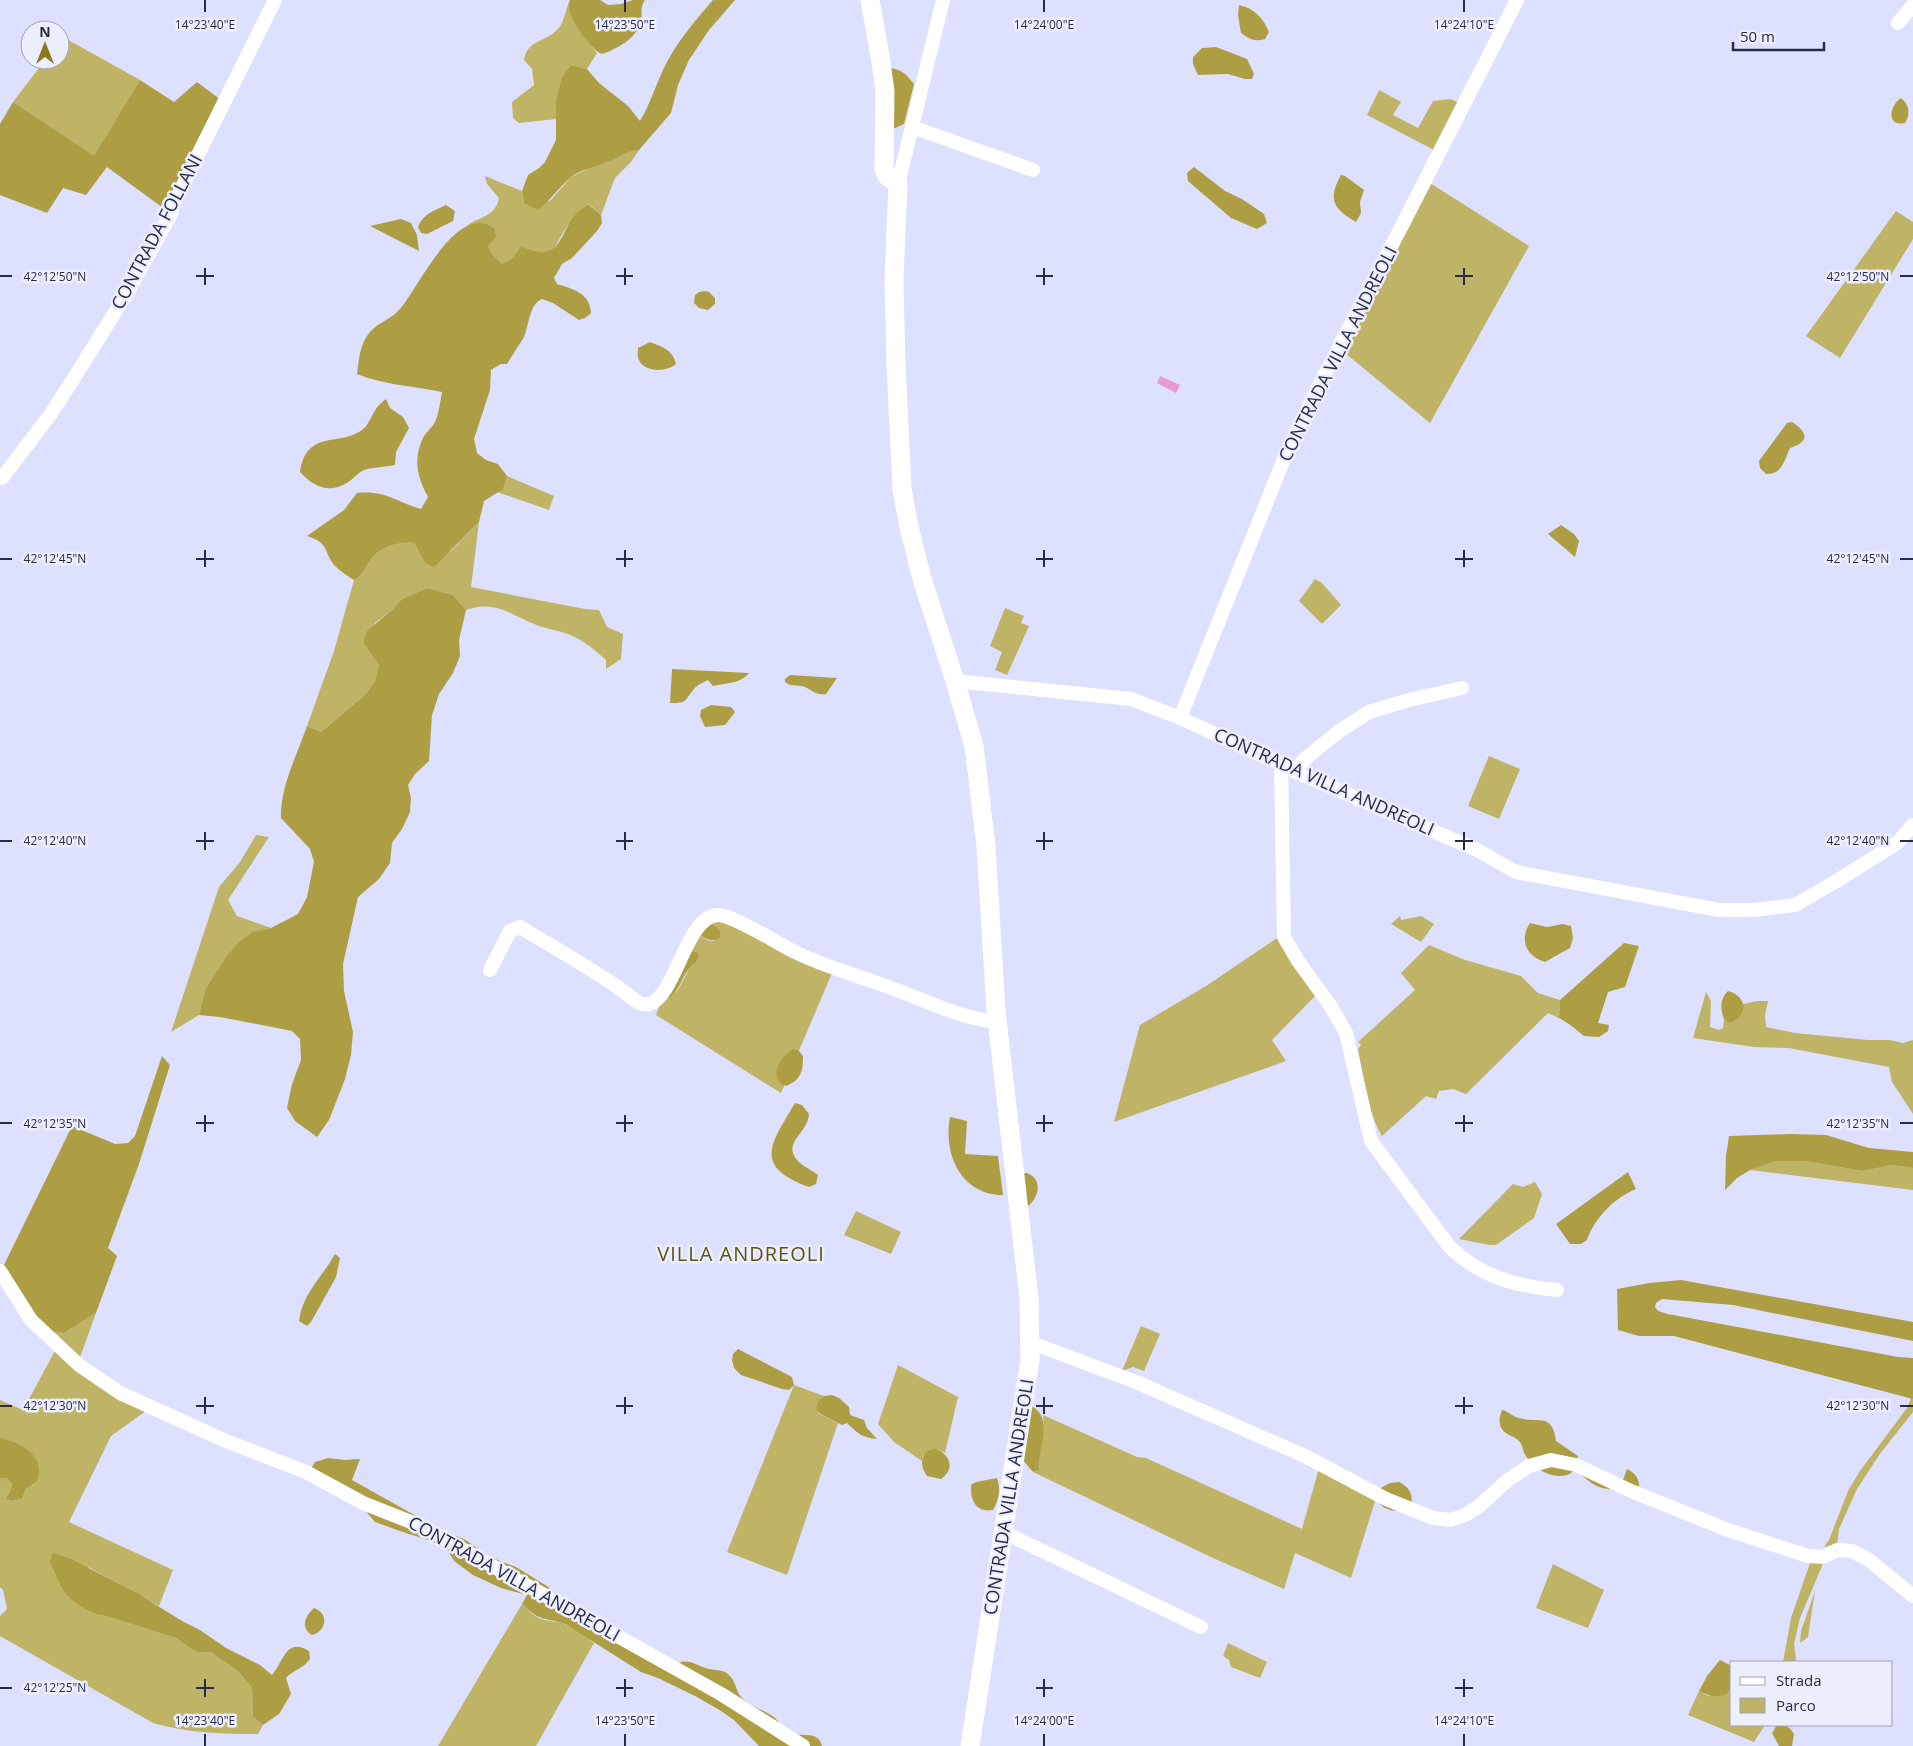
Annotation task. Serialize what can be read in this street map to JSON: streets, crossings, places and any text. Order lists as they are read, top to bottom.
{
  "streets": {
    "main road": ["CONTRADA VILLA ANDREOLI"],
    "street": ["CONTRADA FOLLANI"]
  },
  "districts": ["VILLA ANDREOLI"],
  "legend": ["Strada", "Parco"],
  "scale_bar": "50 m",
  "north": "top",
  "coordinates": [
    "14°23'40\"E",
    "14°23'50\"E",
    "14°24'00\"E",
    "14°24'10\"E",
    "42°12'50\"N",
    "42°12'45\"N",
    "42°12'40\"N",
    "42°12'35\"N",
    "42°12'30\"N",
    "42°12'25\"N"
  ]
}
